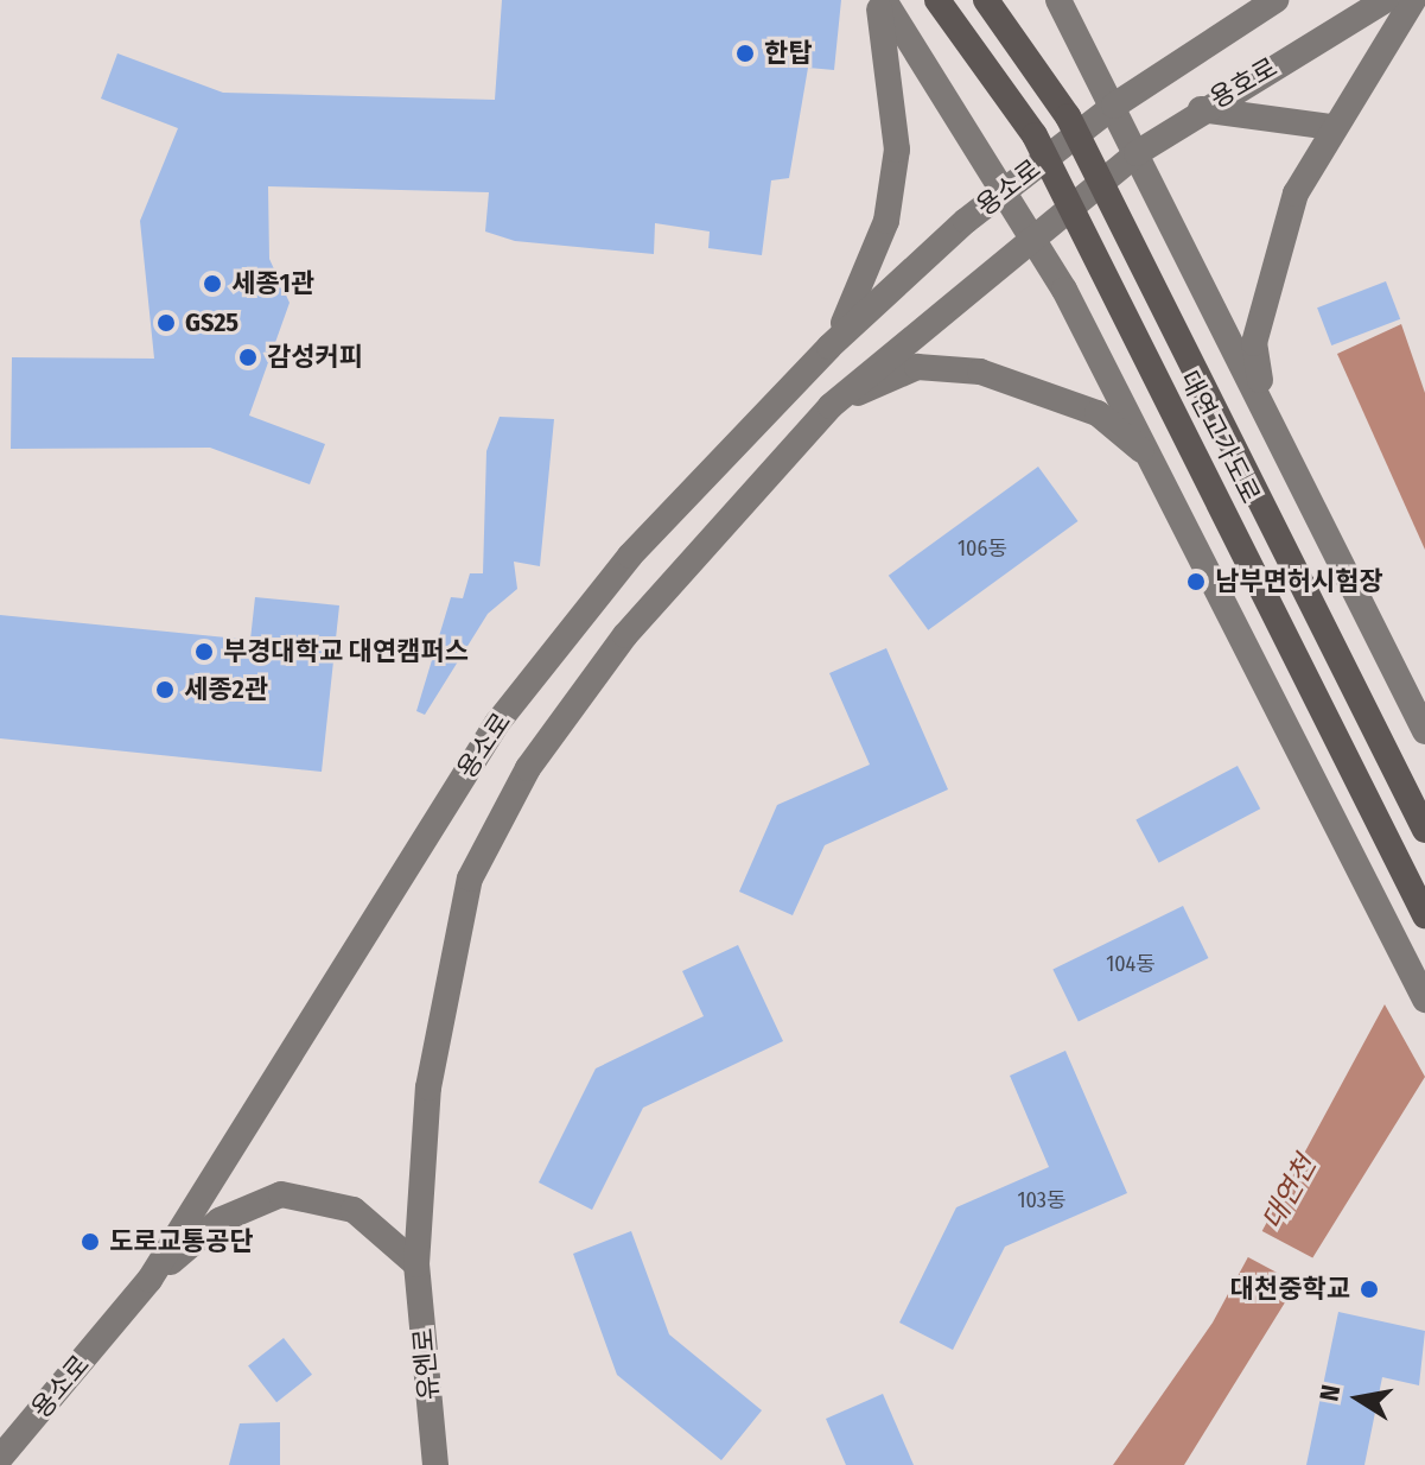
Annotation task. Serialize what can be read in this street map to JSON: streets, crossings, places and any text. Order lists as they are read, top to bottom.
{
  "streets": {
    "highway": ["대연고가도로"],
    "main road": ["용호로", "용소로", "유엔로"]
  },
  "crossings": [
    ["용호로", "용소로"],
    ["용소로", "유엔로"]
  ],
  "water": ["대연천"],
  "places": [
    "한탑",
    "세종1관",
    "GS25",
    "감성커피",
    "남부면허시험장",
    "부경대학교 대연캠퍼스",
    "세종2관",
    "도로교통공단",
    "대천중학교"
  ],
  "house_numbers": ["106동", "104동", "103동"],
  "north": "left"
}
